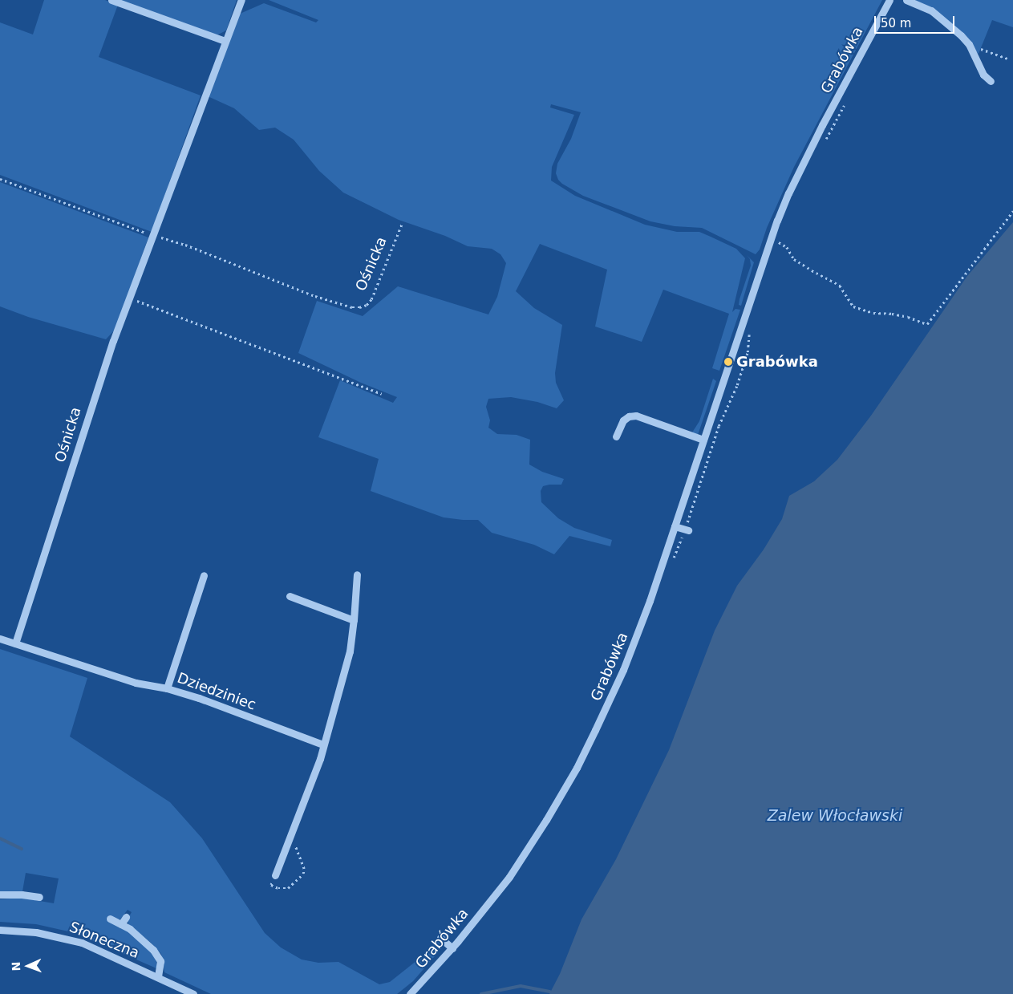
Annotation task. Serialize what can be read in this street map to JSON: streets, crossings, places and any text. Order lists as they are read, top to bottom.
{
  "streets": {
    "street": [
      "Grabówka",
      "Ośnicka",
      "Dziedziniec",
      "Słoneczna"
    ]
  },
  "water": ["Zalew Włocławski"],
  "places": ["Grabówka"],
  "scale_bar": "50 m",
  "north": "left"
}
